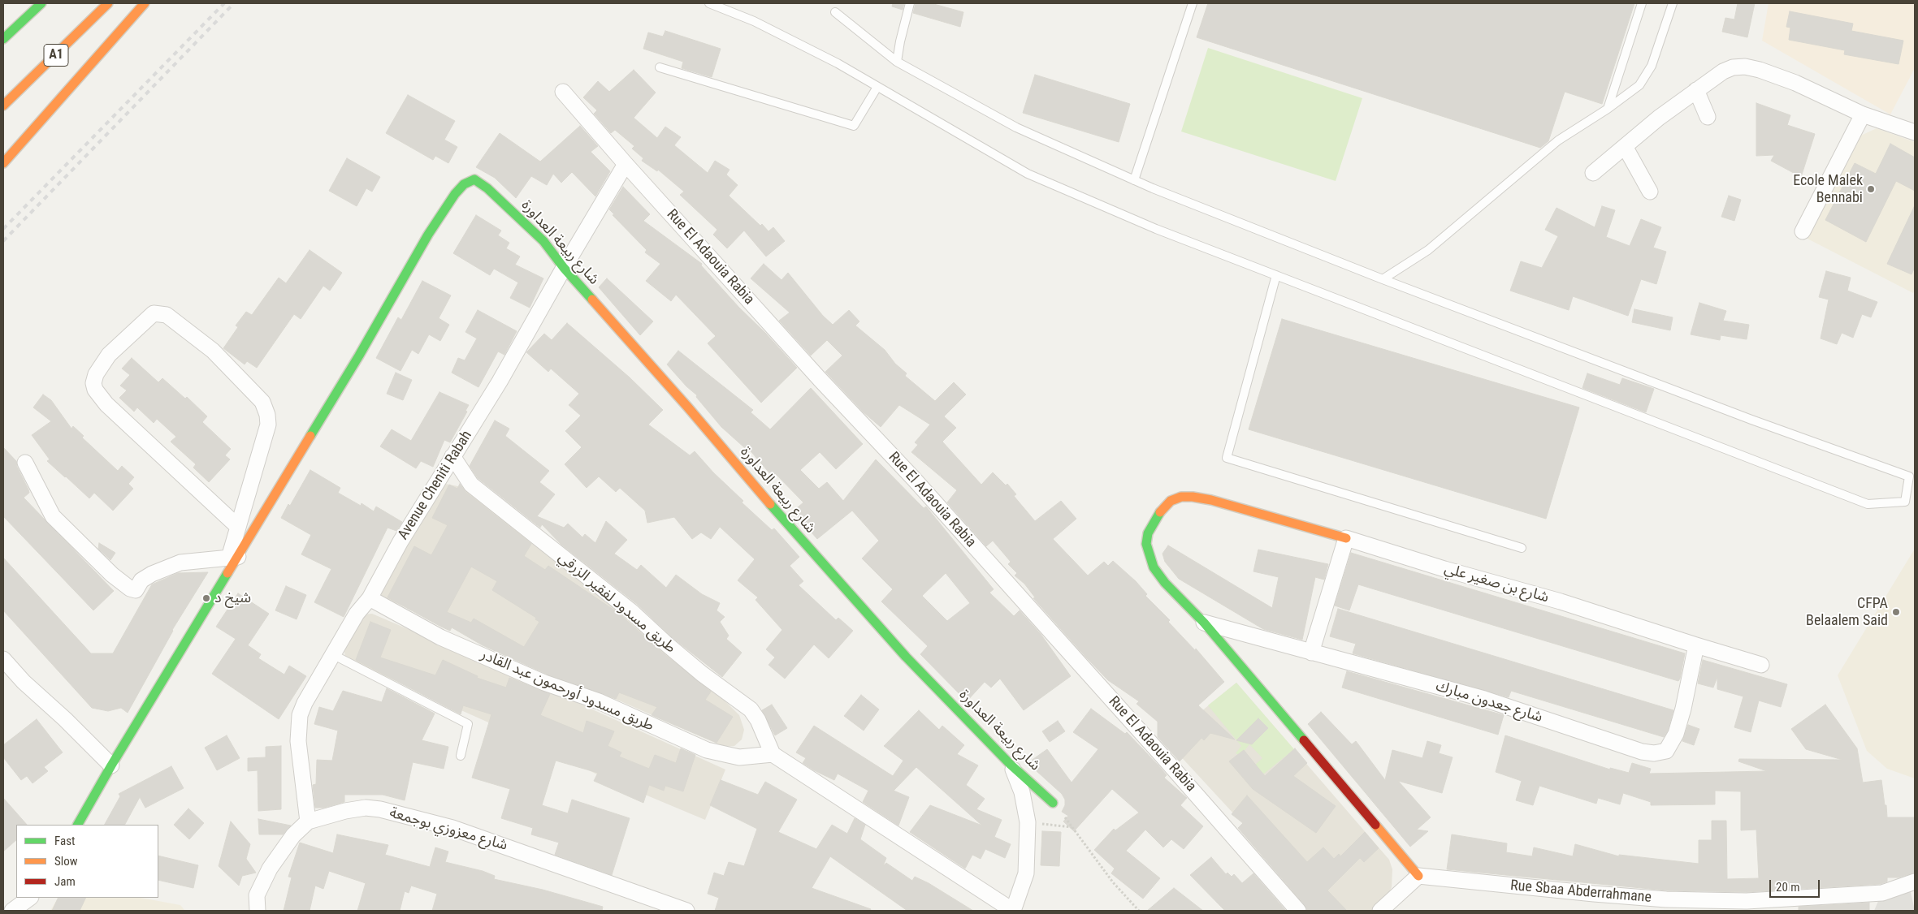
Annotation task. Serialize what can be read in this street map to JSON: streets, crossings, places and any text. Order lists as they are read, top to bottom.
{
  "streets": {
    "main road": ["A1", "شارع ربيعة العداورة"],
    "street": [
      "Rue El Adaouia Rabia",
      "Avenue Cheniti Rabah",
      "شارع بن صغير علي",
      "طريق مسدود لفقير الزرقي",
      "طريق مسدود أورحمون عبد القادر",
      "شارع جعدون مبارك",
      "شارع معزوزي بوجمعة",
      "Rue Sbaa Abderrahmane"
    ]
  },
  "crossings": [
    ["شارع ربيعة العداورة", "Avenue Cheniti Rabah"],
    ["Rue El Adaouia Rabia", "Avenue Cheniti Rabah"],
    ["Avenue Cheniti Rabah", "طريق مسدود لفقير الزرقي"],
    ["Avenue Cheniti Rabah", "طريق مسدود أورحمون عبد القادر"],
    ["Avenue Cheniti Rabah", "شارع معزوزي بوجمعة"],
    ["شارع بن صغير علي", "شارع جعدون مبارك"],
    ["طريق مسدود لفقير الزرقي", "طريق مسدود أورحمون عبد القادر"]
  ],
  "places": ["Ecole Malek Bennabi", "شيخ د", "CFPA Belaalem Said"],
  "legend": ["Fast", "Slow", "Jam"],
  "scale_bar": "20 m"
}
